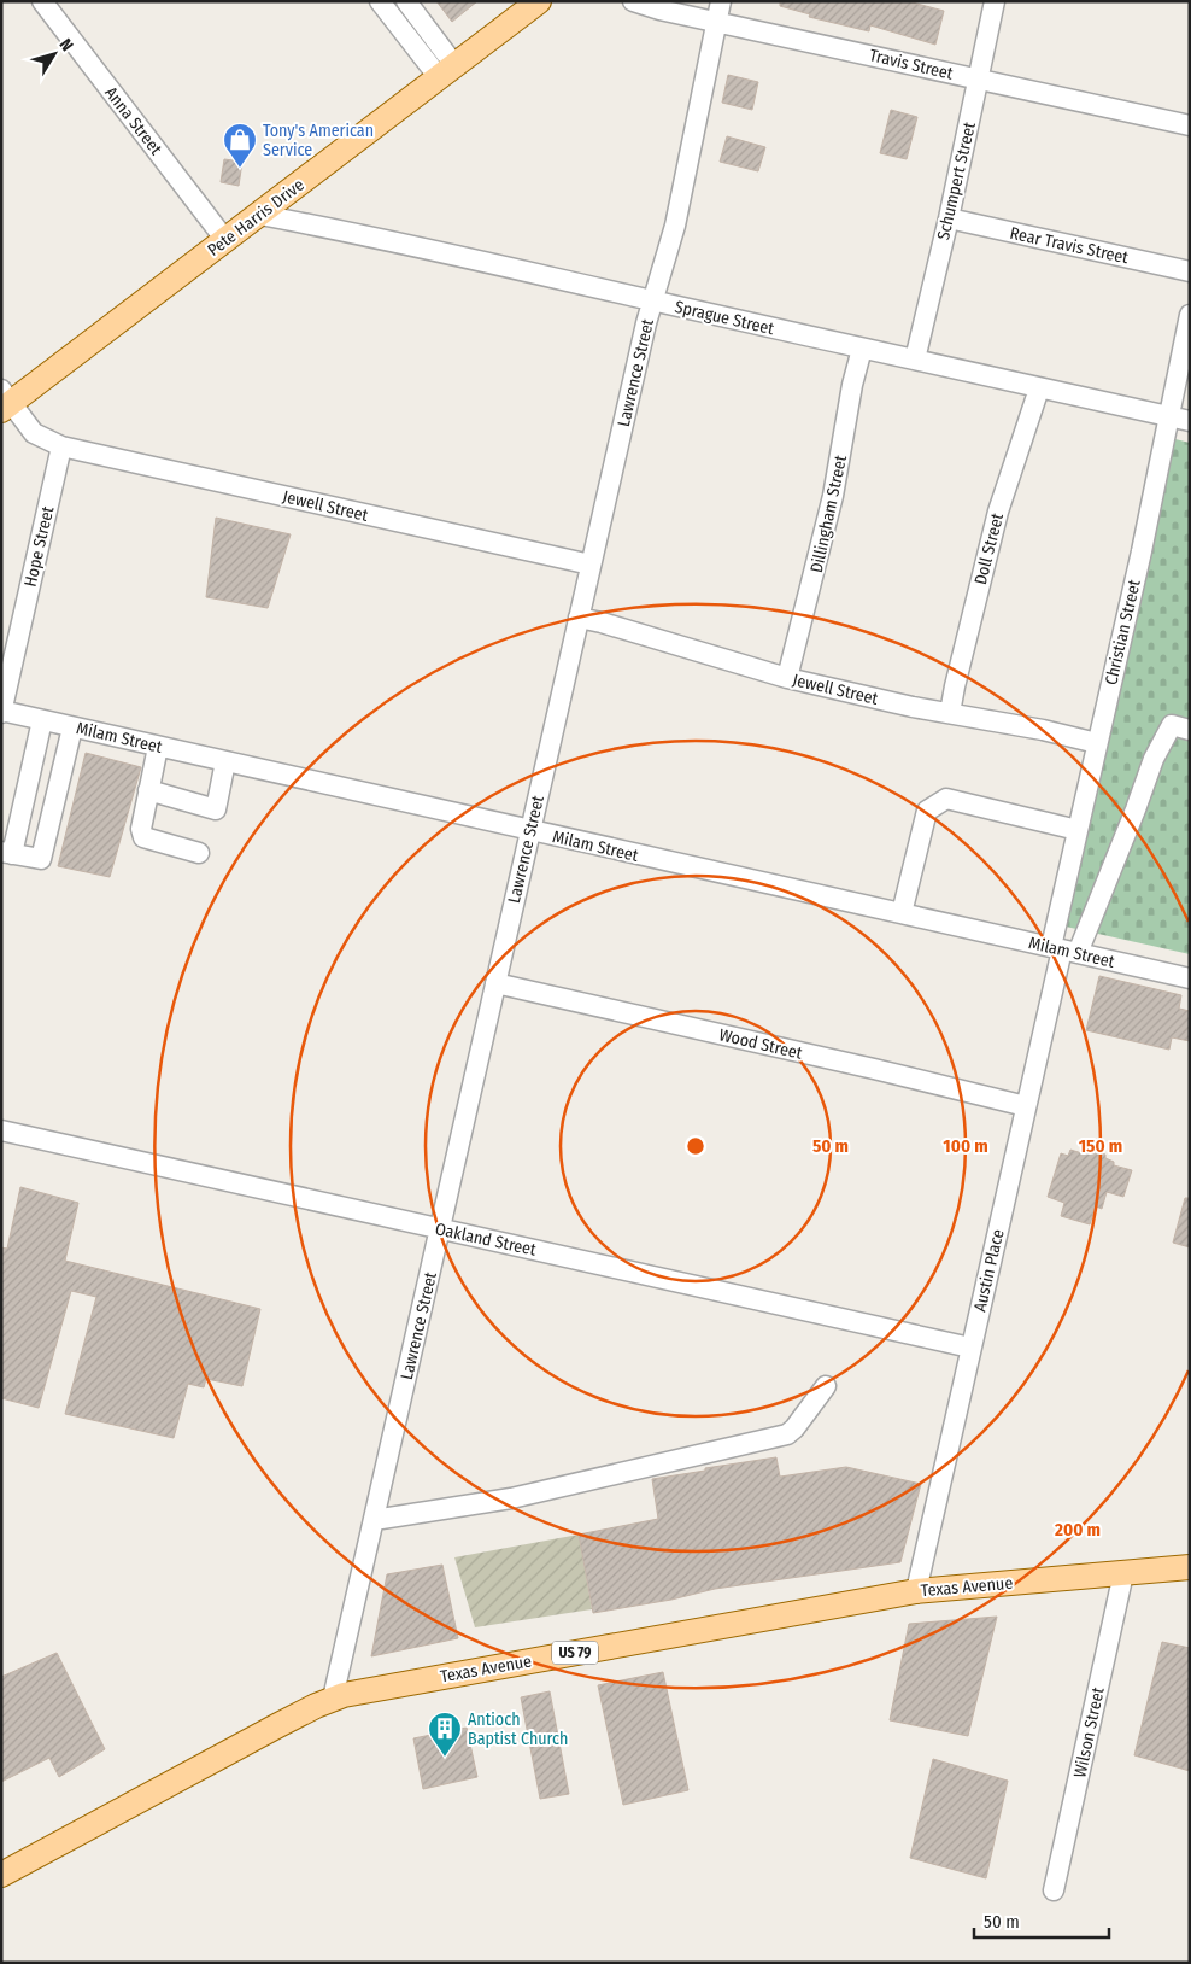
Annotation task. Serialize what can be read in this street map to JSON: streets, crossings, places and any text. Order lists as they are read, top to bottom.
{
  "streets": {
    "main road": ["Pete Harris Drive", "Texas Avenue", "US 79"],
    "street": [
      "Travis Street",
      "Anna Street",
      "Schumpert Street",
      "Rear Travis Street",
      "Sprague Street",
      "Lawrence Street",
      "Jewell Street",
      "Dillingham Street",
      "Hope Street",
      "Doll Street",
      "Christian Street",
      "Milam Street",
      "Wood Street",
      "Oakland Street",
      "Austin Place",
      "Wilson Street"
    ]
  },
  "crossings": [
    ["Travis Street", "Schumpert Street"],
    ["Travis Street", "Lawrence Street"],
    ["Anna Street", "Pete Harris Drive"],
    ["Schumpert Street", "Rear Travis Street"],
    ["Schumpert Street", "Sprague Street"],
    ["Pete Harris Drive", "Sprague Street"],
    ["Sprague Street", "Lawrence Street"],
    ["Sprague Street", "Dillingham Street"],
    ["Sprague Street", "Doll Street"],
    ["Sprague Street", "Christian Street"],
    ["Lawrence Street", "Jewell Street"],
    ["Lawrence Street", "Milam Street"],
    ["Lawrence Street", "Wood Street"],
    ["Lawrence Street", "Oakland Street"],
    ["Lawrence Street", "Texas Avenue"],
    ["Jewell Street", "Dillingham Street"],
    ["Jewell Street", "Hope Street"],
    ["Jewell Street", "Doll Street"],
    ["Jewell Street", "Christian Street"],
    ["Hope Street", "Milam Street"],
    ["Christian Street", "Milam Street"],
    ["Christian Street", "Austin Place"],
    ["Milam Street", "Austin Place"],
    ["Wood Street", "Austin Place"],
    ["Oakland Street", "Austin Place"],
    ["Austin Place", "Texas Avenue"],
    ["Texas Avenue", "Wilson Street"]
  ],
  "places": {
    "shop": ["Tony's American Service"],
    "building": ["Antioch Baptist Church"]
  },
  "scale_bar": "50 m",
  "north": "top right",
  "rings": [
    "50 m",
    "100 m",
    "150 m",
    "200 m"
  ]
}
